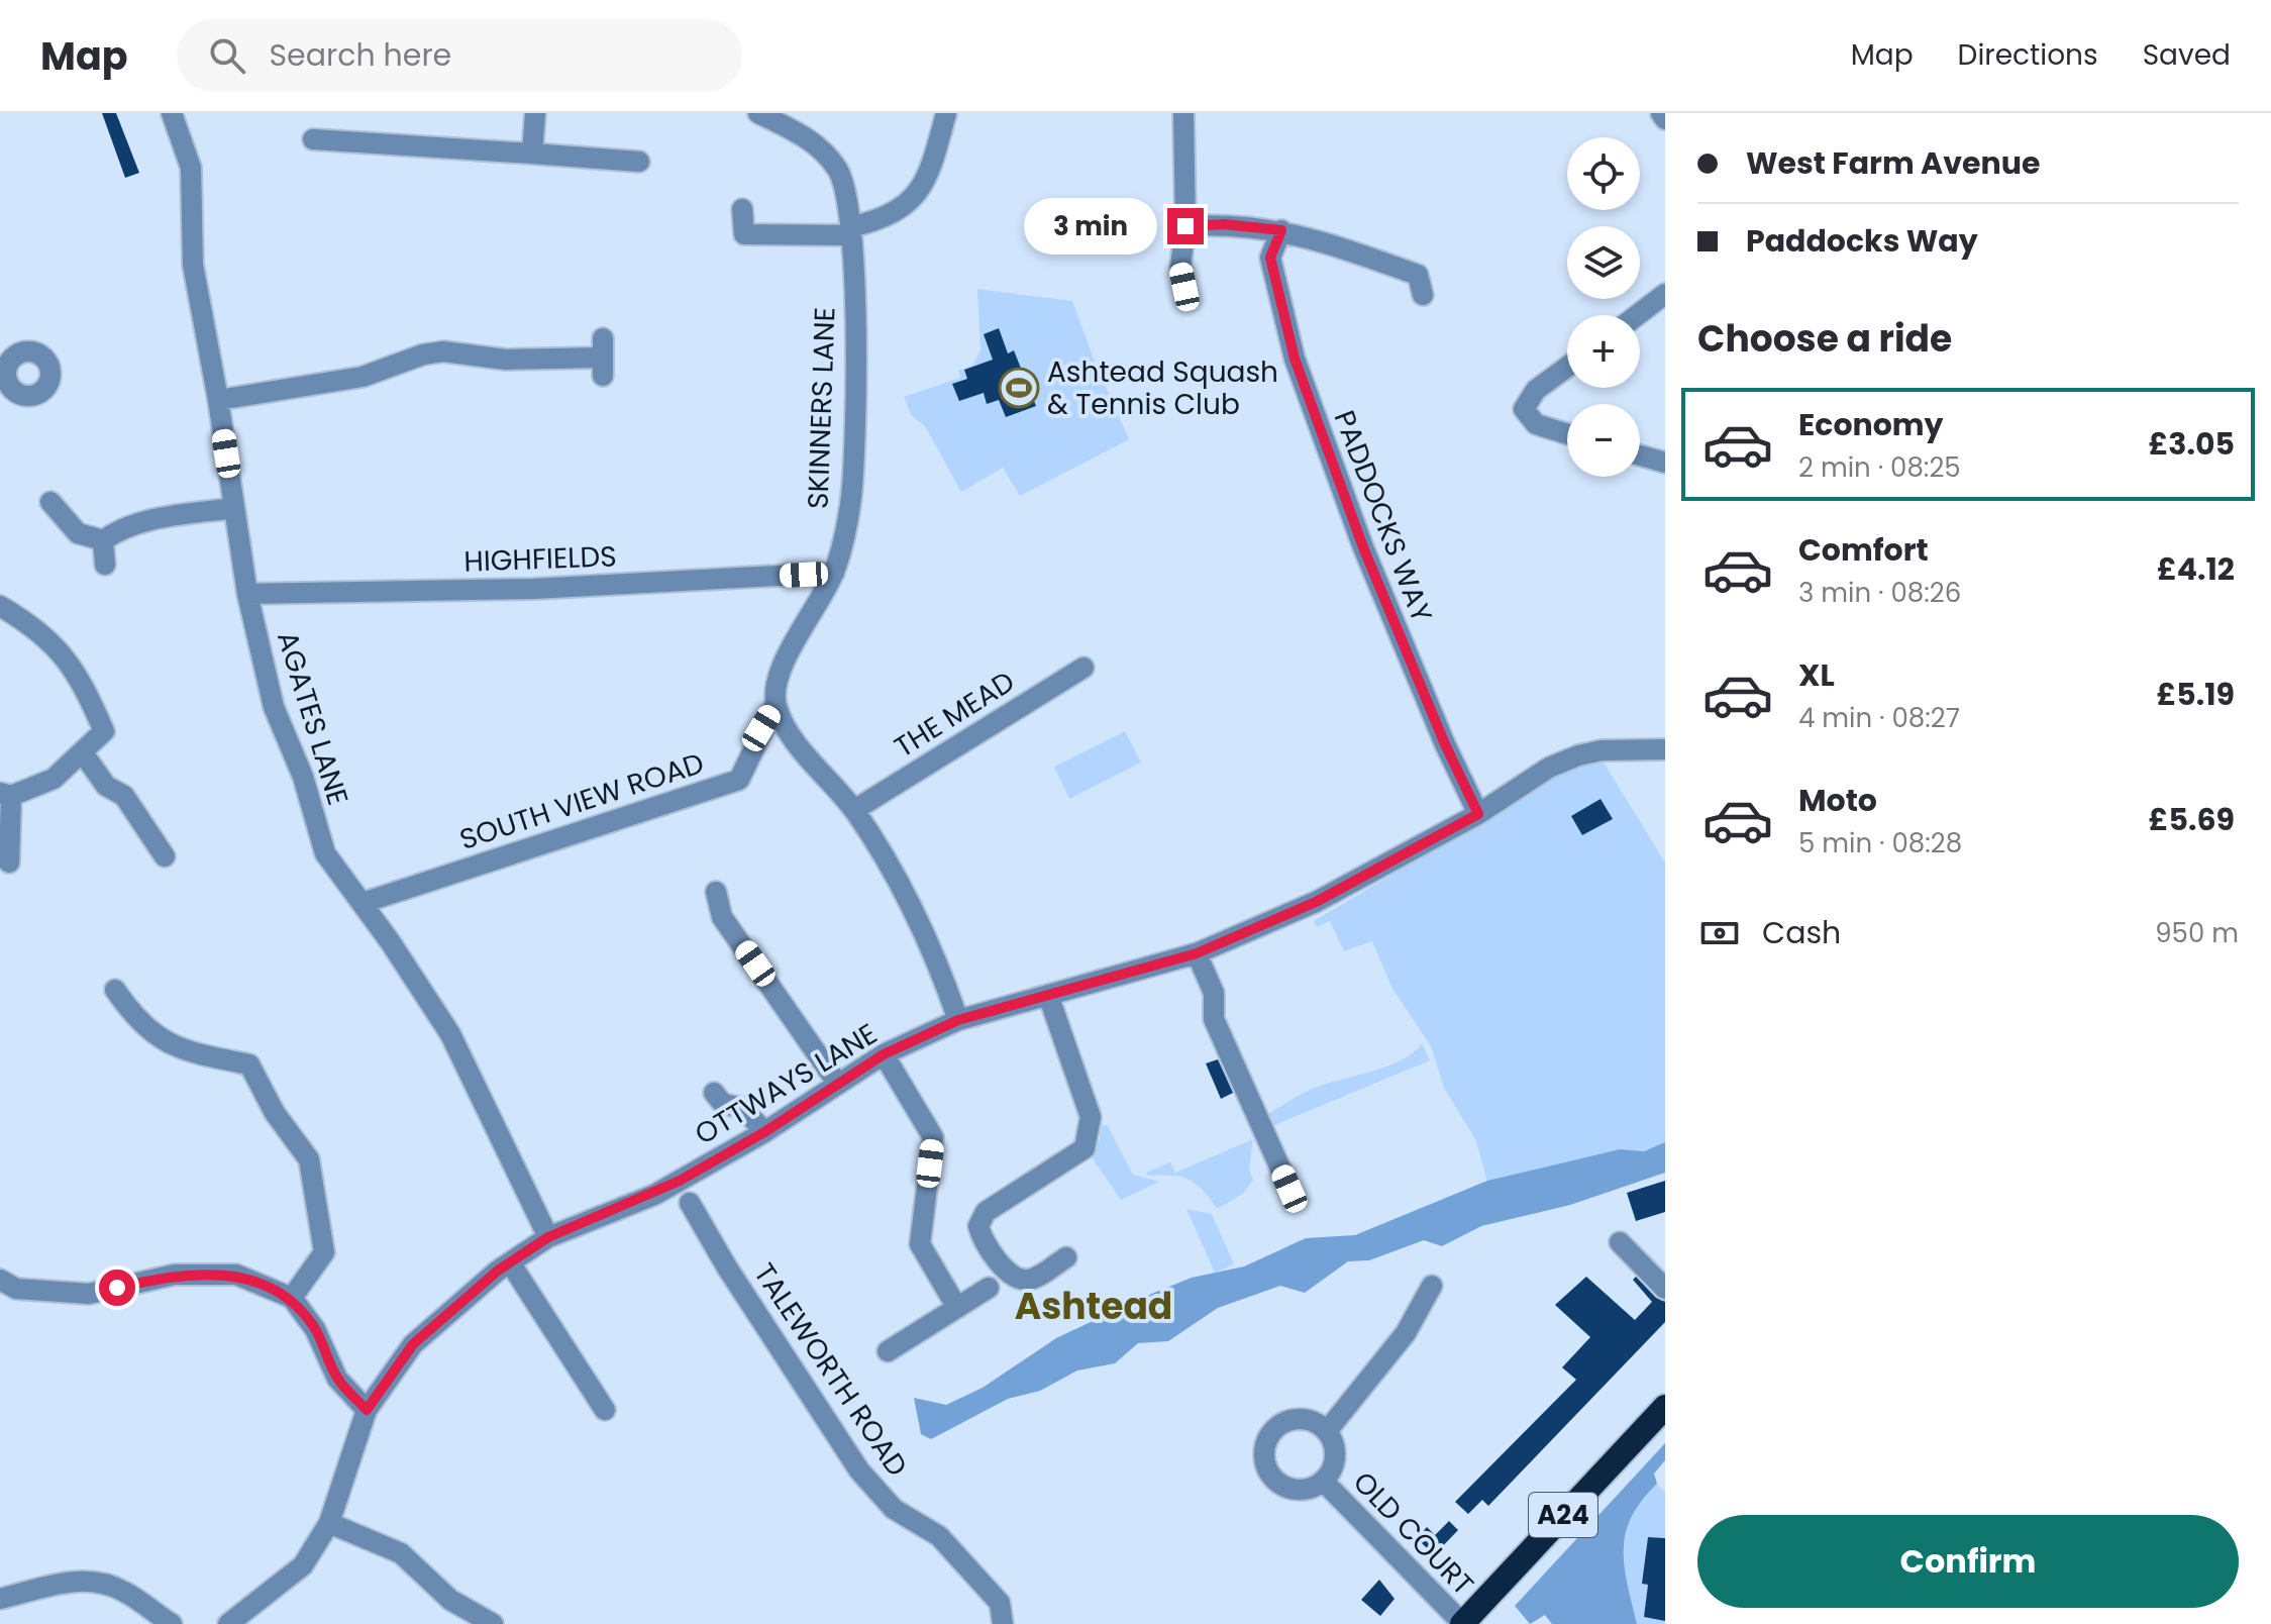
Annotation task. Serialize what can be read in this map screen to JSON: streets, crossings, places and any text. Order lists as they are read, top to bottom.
{
  "streets": {
    "highway": ["A24"],
    "street": [
      "SKINNERS LANE",
      "PADDOCKS WAY",
      "HIGHFIELDS",
      "THE MEAD",
      "AGATES LANE",
      "SOUTH VIEW ROAD",
      "OTTWAYS LANE",
      "TALEWORTH ROAD",
      "OLD COURT"
    ]
  },
  "crossings": [
    ["SKINNERS LANE", "HIGHFIELDS"],
    ["SKINNERS LANE", "SOUTH VIEW ROAD"],
    ["PADDOCKS WAY", "OTTWAYS LANE"],
    ["HIGHFIELDS", "AGATES LANE"],
    ["AGATES LANE", "SOUTH VIEW ROAD"],
    ["AGATES LANE", "OTTWAYS LANE"],
    ["A24", "OLD COURT"]
  ],
  "districts": ["Ashtead"],
  "places": {
    "sports": ["Ashtead Squash & Tennis Club"]
  },
  "page": {
    "header": "Map",
    "search": "Search here",
    "nav": ["Map", "Directions", "Saved"],
    "banner": ["West Farm Avenue", "Paddocks Way"],
    "map_buttons": ["+", "−"],
    "bubble": "3 min",
    "heading": "Choose a ride",
    "list": [
      {
        "name": "Economy",
        "note": "2 min · 08:25",
        "value": "£3.05"
      },
      {
        "name": "Comfort",
        "note": "3 min · 08:26",
        "value": "£4.12"
      },
      {
        "name": "XL",
        "note": "4 min · 08:27",
        "value": "£5.19"
      },
      {
        "name": "Moto",
        "note": "5 min · 08:28",
        "value": "£5.69"
      }
    ],
    "pay": ["Cash", "950 m"],
    "buttons": "Confirm"
  }
}
